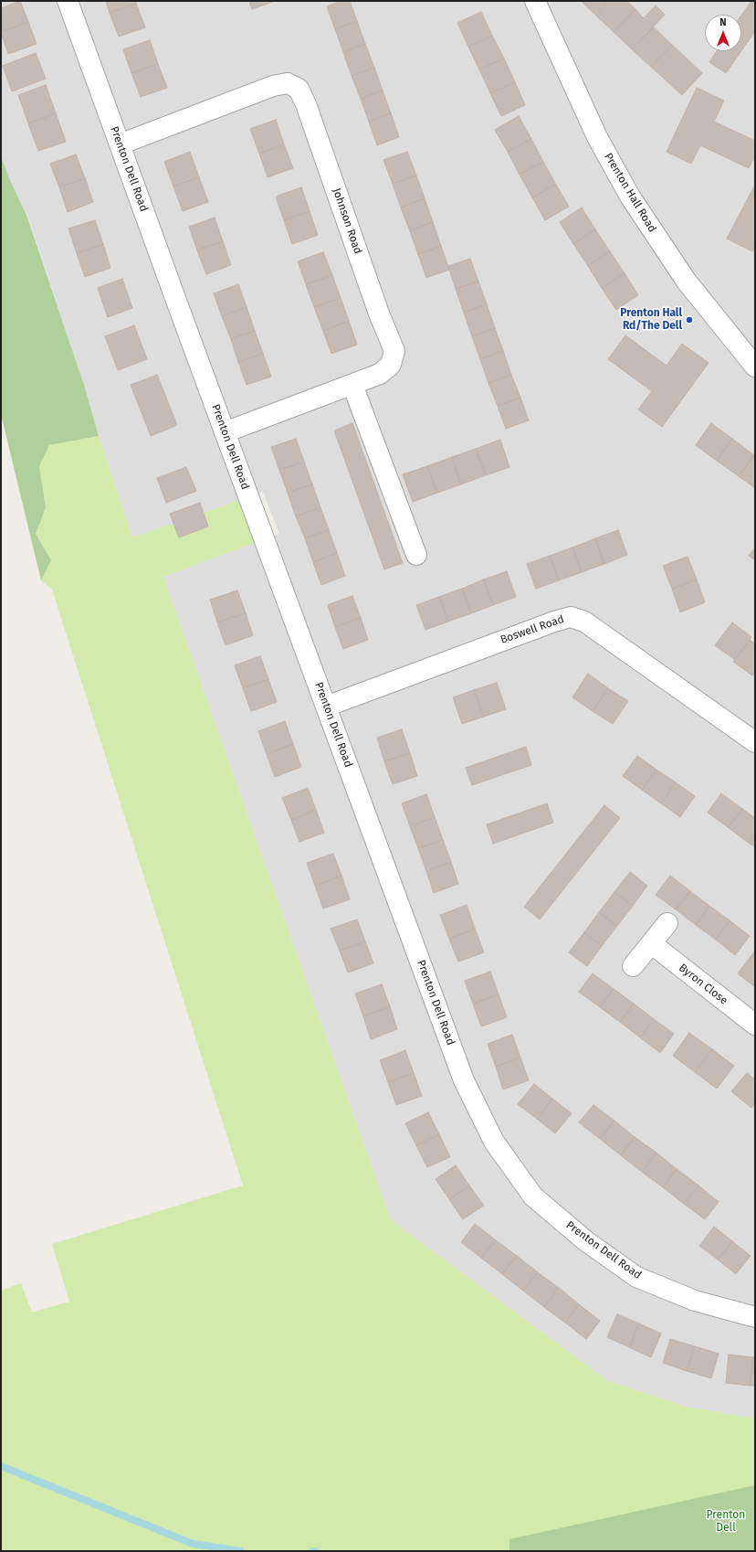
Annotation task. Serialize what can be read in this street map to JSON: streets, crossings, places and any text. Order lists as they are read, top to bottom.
{
  "streets": {
    "street": [
      "Prenton Dell Road",
      "Prenton Hall Road",
      "Johnson Road",
      "Boswell Road",
      "Byron Close"
    ]
  },
  "crossings": [
    ["Prenton Dell Road", "Johnson Road"],
    ["Prenton Dell Road", "Boswell Road"]
  ],
  "parks": ["Prenton Dell"],
  "places": ["Prenton Hall Rd/The Dell"],
  "north": "top"
}
